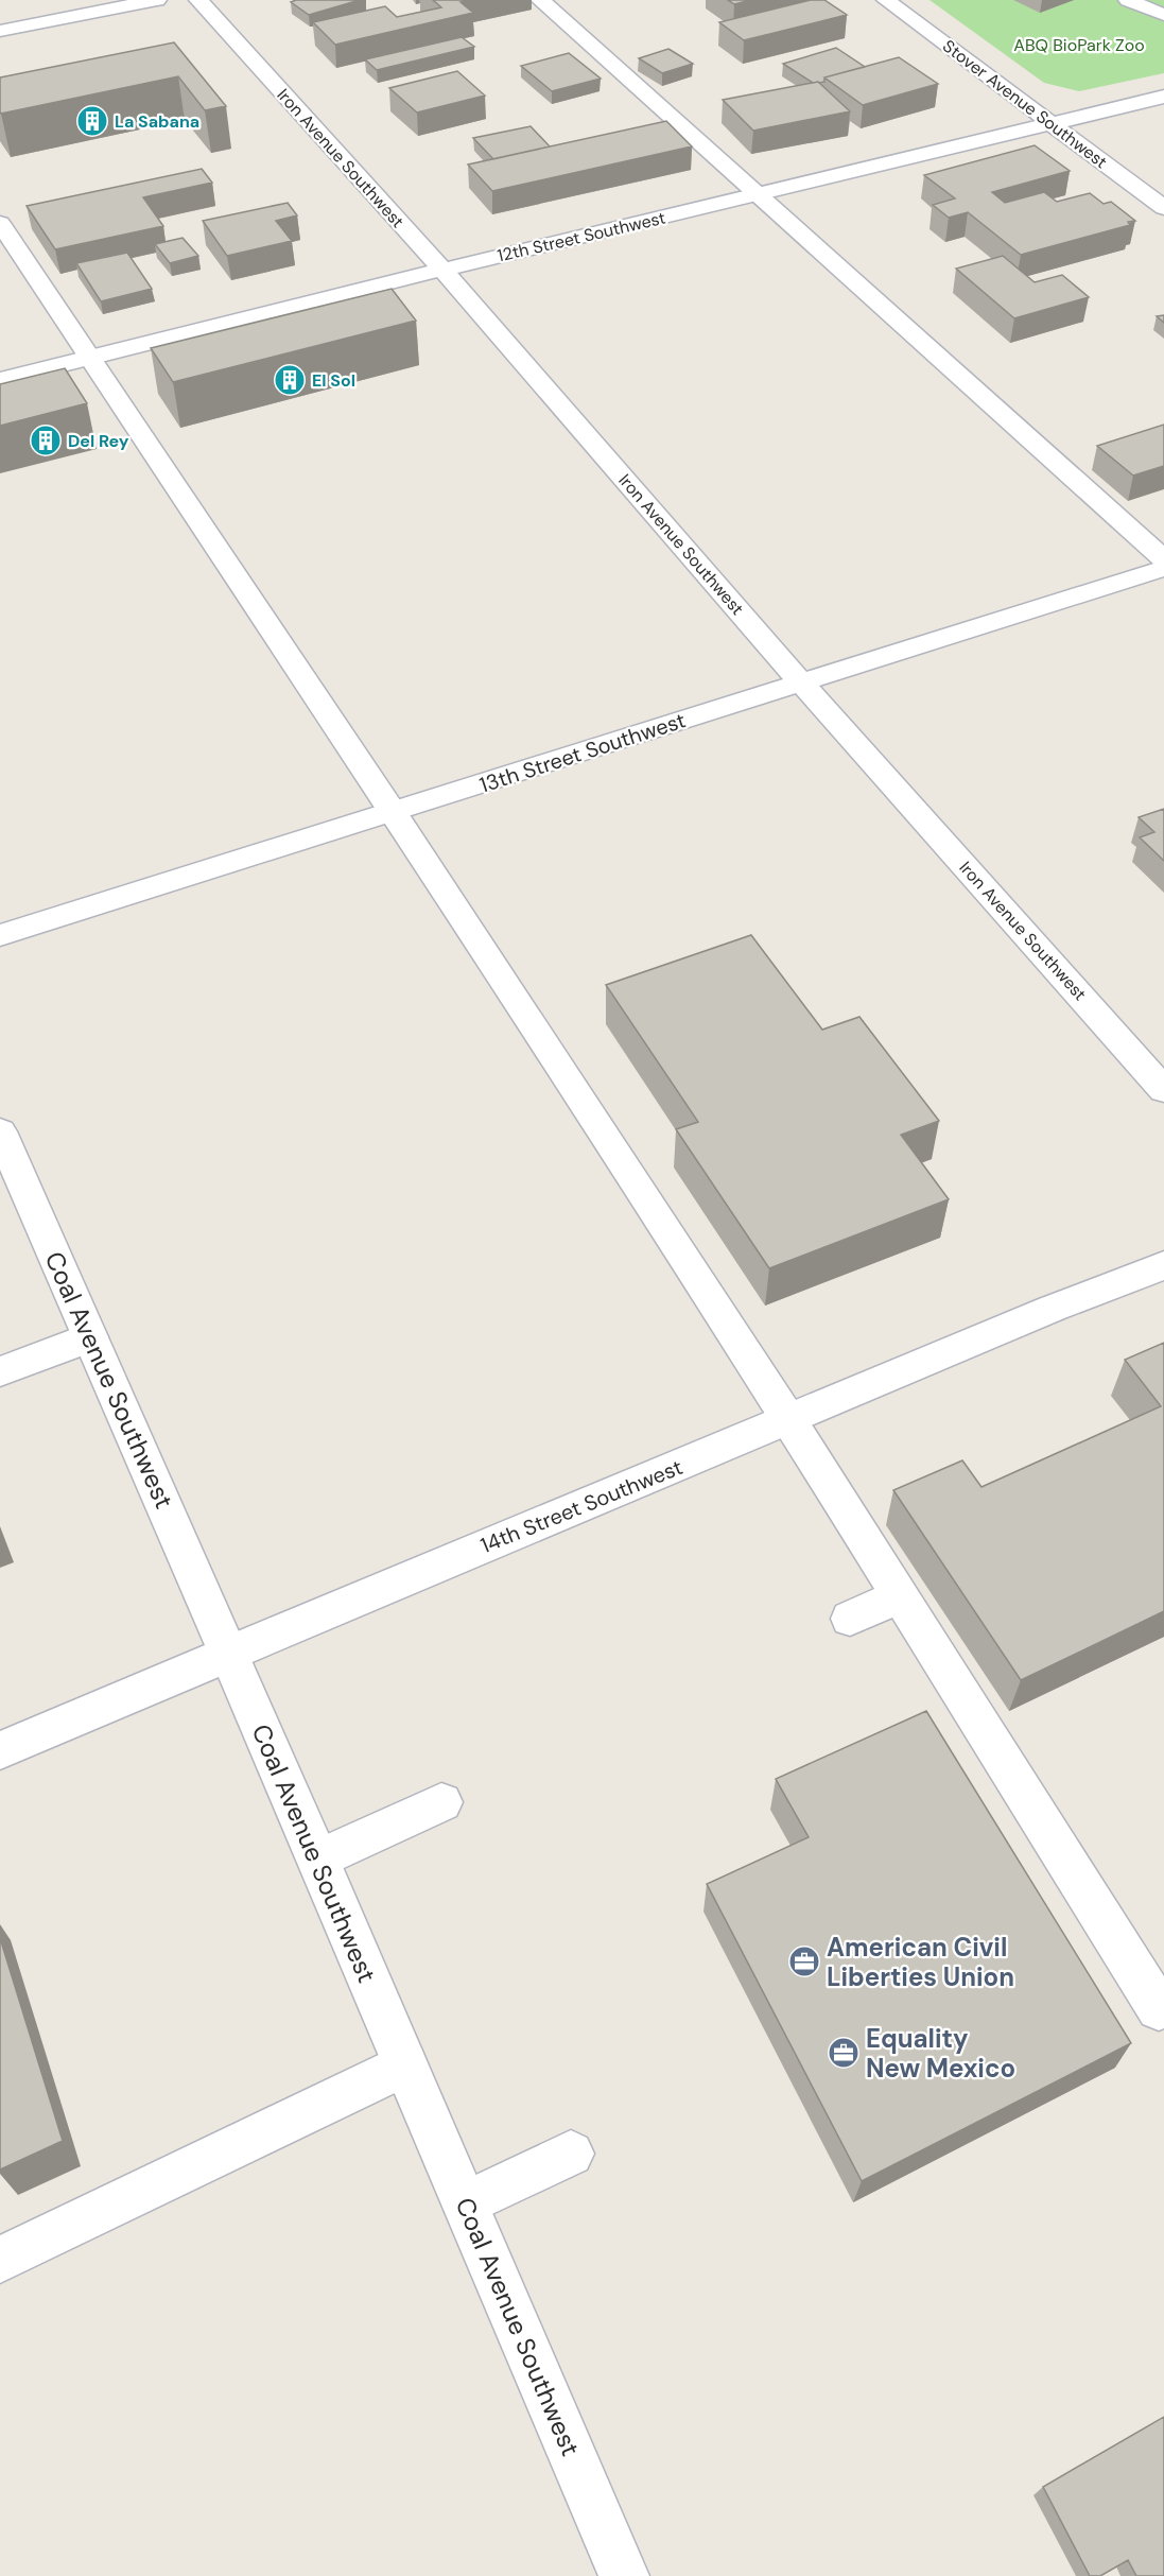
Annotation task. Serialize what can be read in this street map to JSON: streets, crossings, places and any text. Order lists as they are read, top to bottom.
{
  "streets": {
    "street": [
      "Stover Avenue Southwest",
      "Iron Avenue Southwest",
      "12th Street Southwest",
      "13th Street Southwest",
      "Coal Avenue Southwest",
      "14th Street Southwest"
    ]
  },
  "crossings": [
    ["Stover Avenue Southwest", "12th Street Southwest"],
    ["Iron Avenue Southwest", "12th Street Southwest"],
    ["Iron Avenue Southwest", "13th Street Southwest"],
    ["Coal Avenue Southwest", "14th Street Southwest"]
  ],
  "parks": ["ABQ BioPark Zoo"],
  "places": {
    "building": ["La Sabana", "El Sol", "Del Rey"],
    "office": ["American Civil Liberties Union", "Equality New Mexico"]
  }
}
